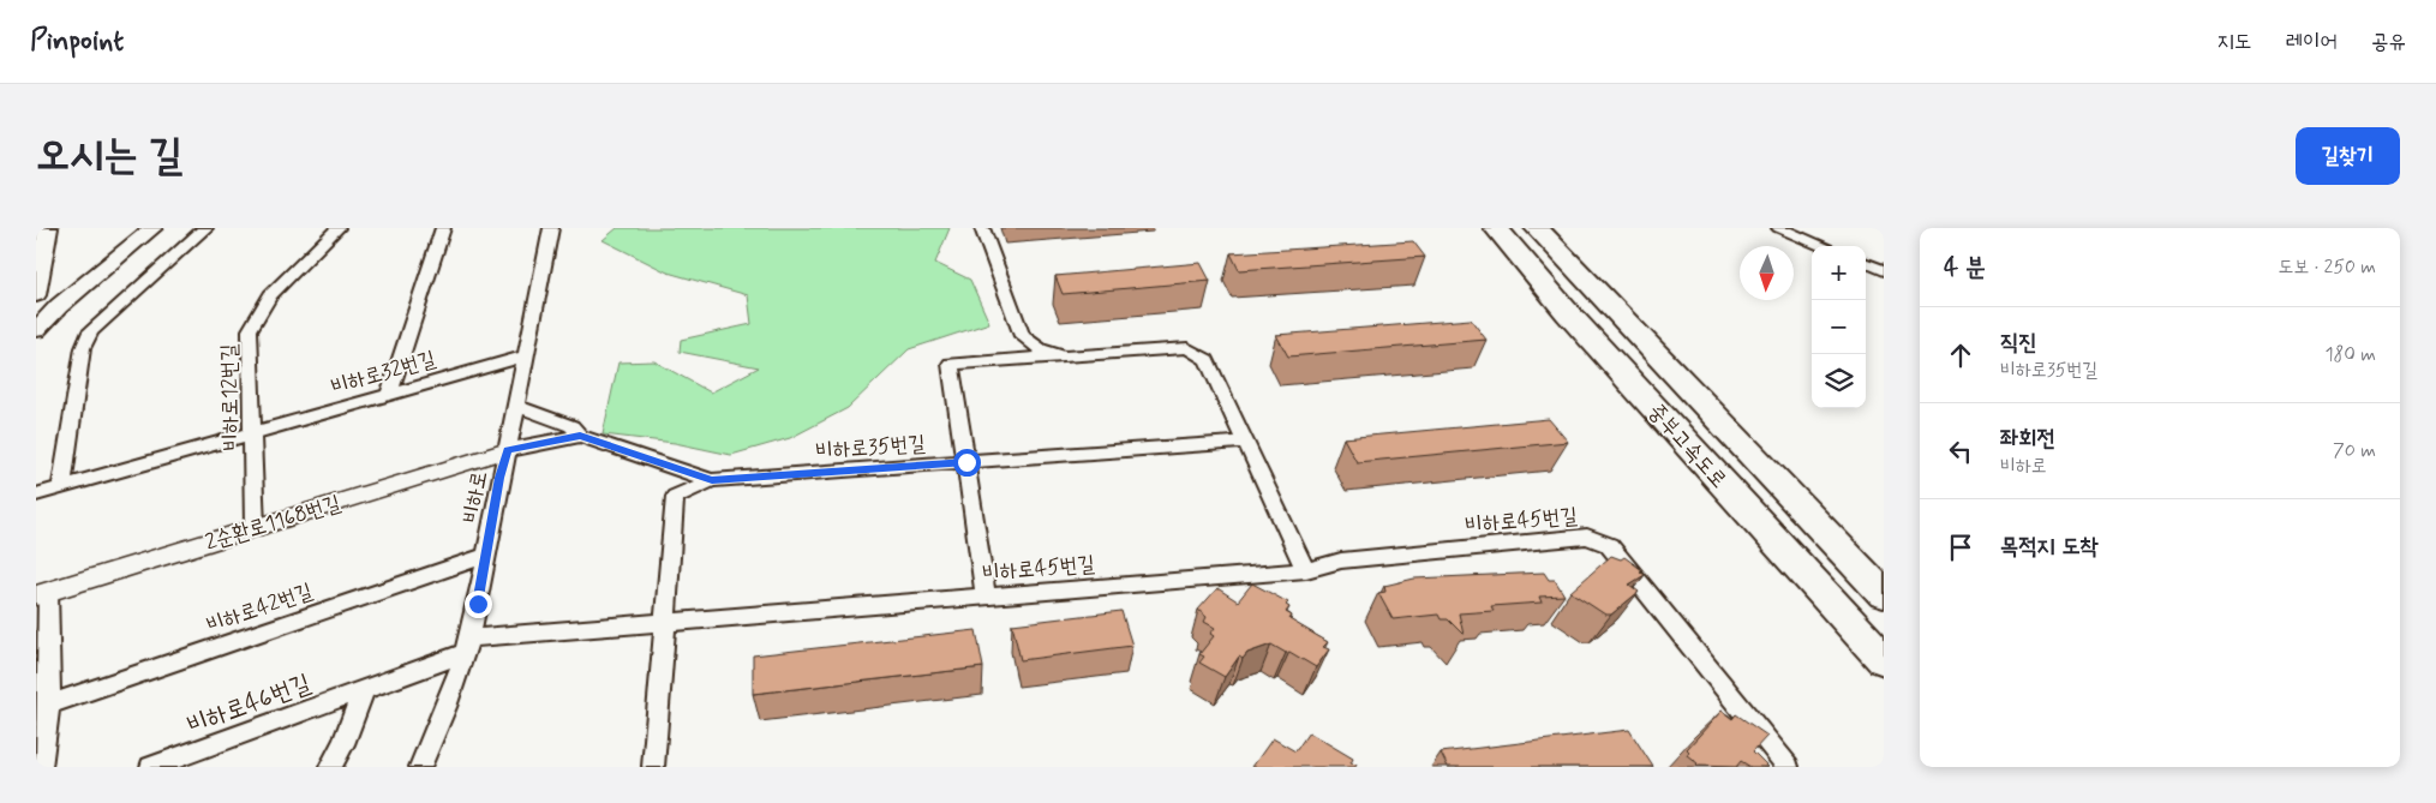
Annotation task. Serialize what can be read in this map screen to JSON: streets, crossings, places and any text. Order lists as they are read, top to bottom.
{
  "streets": {
    "highway": ["중부고속도로"],
    "street": [
      "비하로32번길",
      "비하로12번길",
      "비하로35번길",
      "비하로",
      "비하로45번길",
      "2순환로1168번길",
      "비하로42번길",
      "비하로46번길"
    ]
  },
  "crossings": [
    ["비하로32번길", "비하로12번길"],
    ["비하로32번길", "비하로"],
    ["비하로12번길", "2순환로1168번길"],
    ["비하로35번길", "비하로"],
    ["비하로35번길", "2순환로1168번길"],
    ["비하로", "비하로45번길"],
    ["비하로", "2순환로1168번길"],
    ["비하로", "비하로42번길"],
    ["비하로", "비하로46번길"],
    ["비하로45번길", "비하로46번길"]
  ],
  "north": "bottom",
  "page": {
    "header": "Pinpoint",
    "nav": ["지도", "레이어", "공유"],
    "buttons": "길찾기",
    "title": "오시는 길",
    "heading": ["4 분", "도보 · 250 m"],
    "map_buttons": ["+", "−"],
    "list": [
      ["직진", "비하로35번길", "180 m"],
      ["좌회전", "비하로", "70 m"],
      "목적지 도착"
    ]
  }
}
